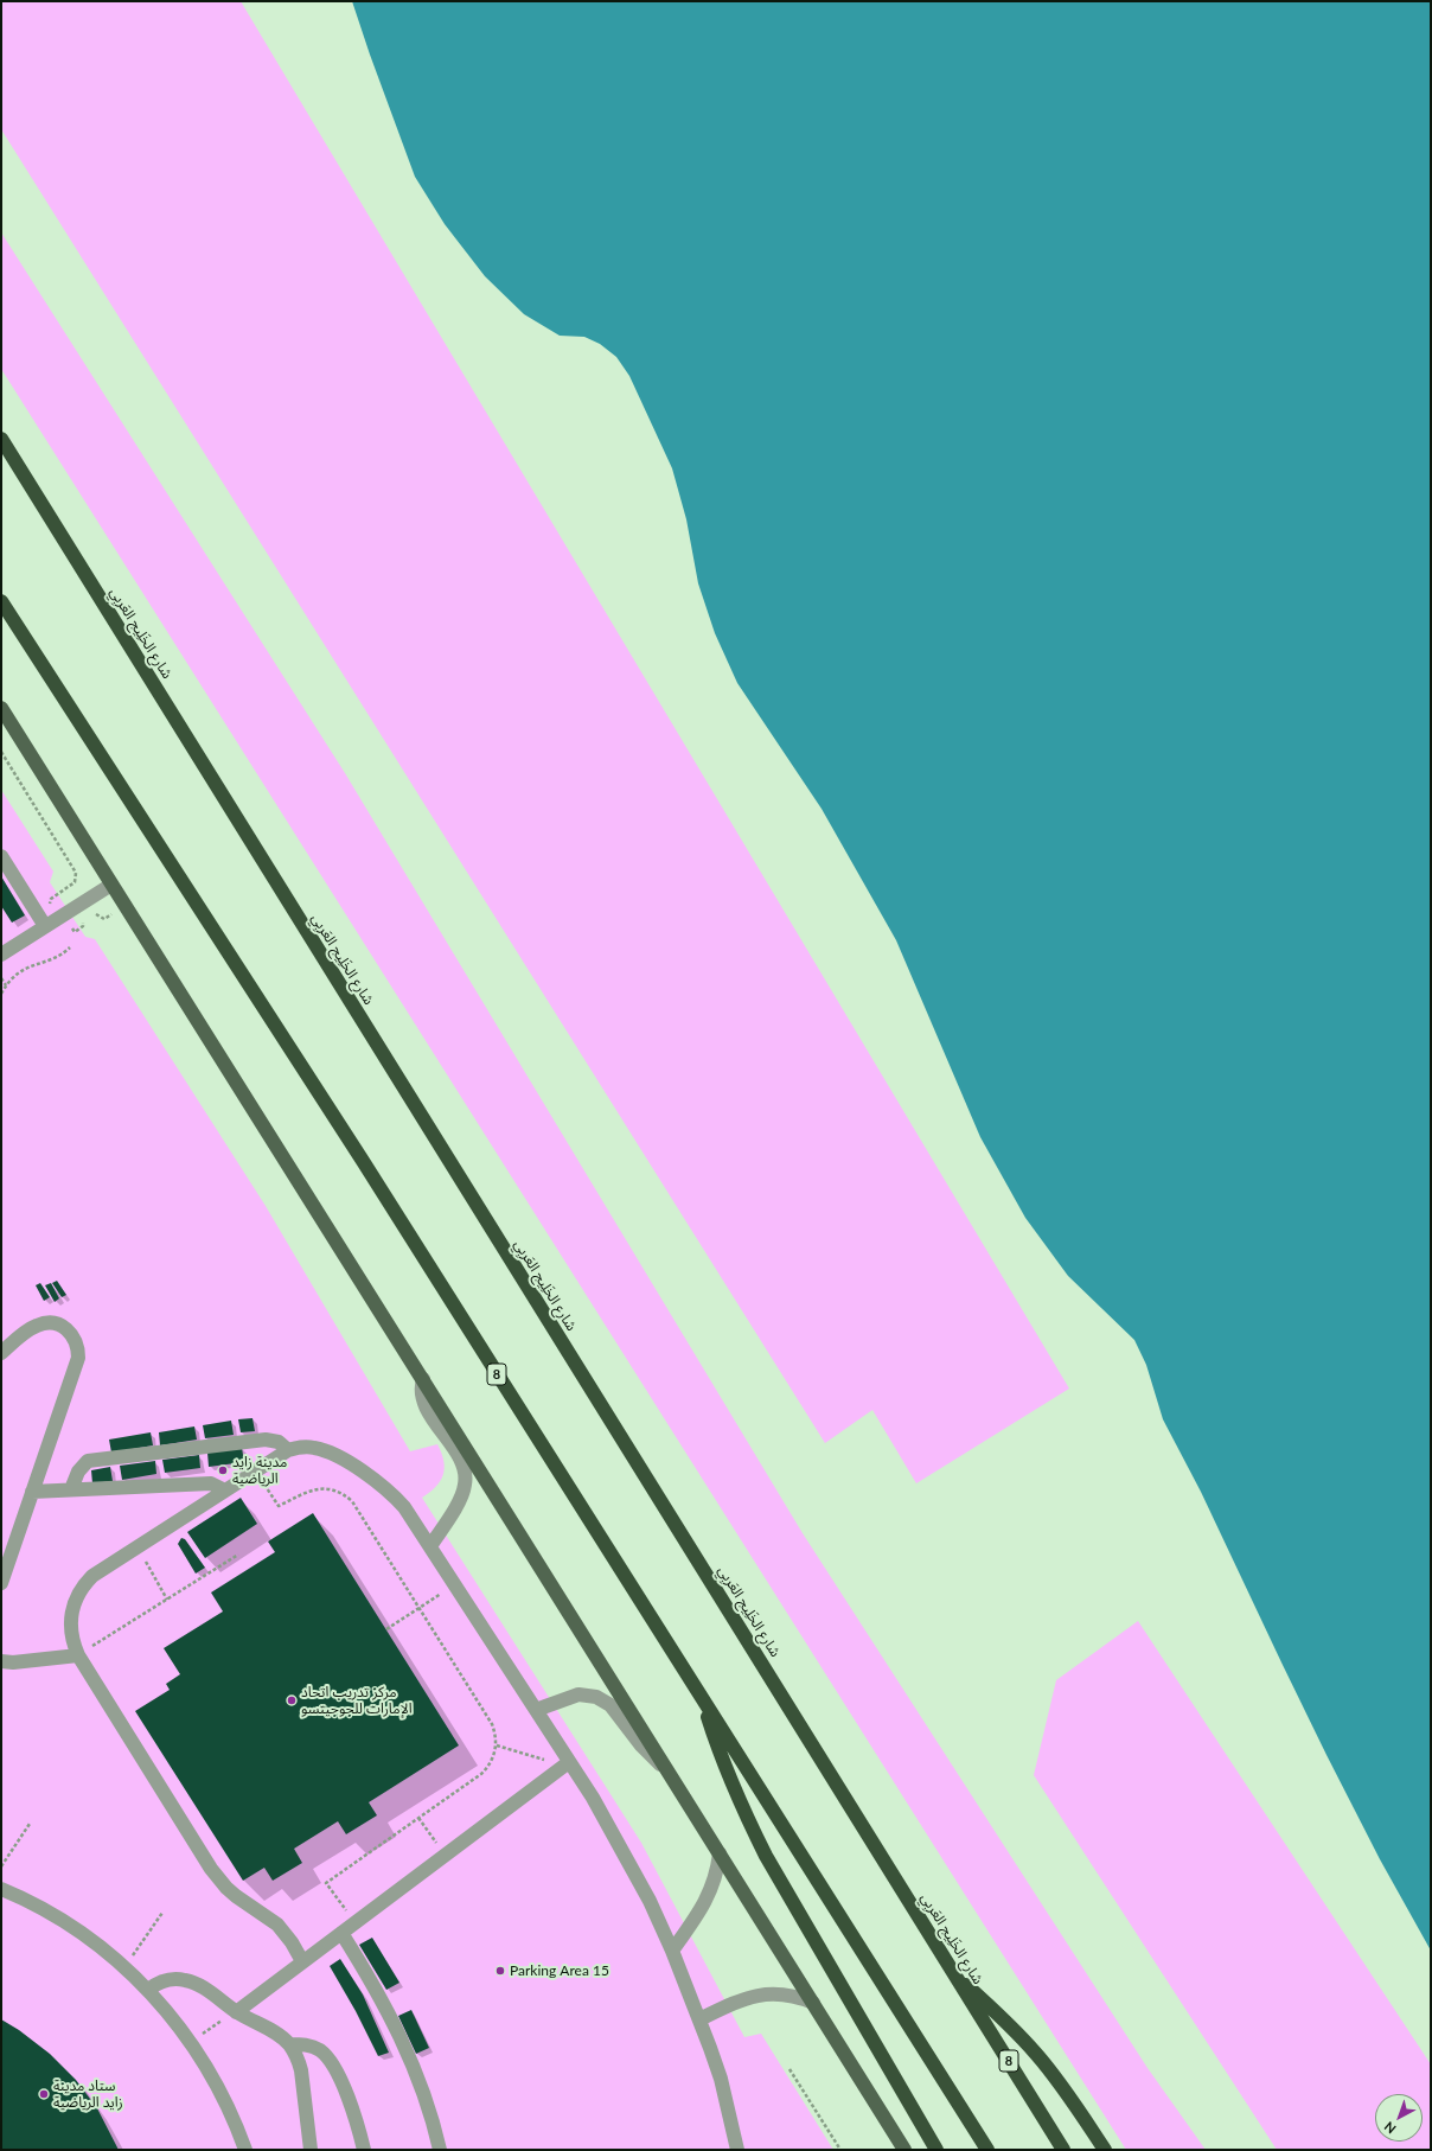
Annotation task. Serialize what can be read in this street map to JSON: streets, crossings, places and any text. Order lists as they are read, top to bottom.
{
  "streets": {
    "highway": ["شارع الخَلِيج العَربِي", "8"]
  },
  "places": [
    "مدينة زايد الرياضية",
    "مركز تدريب اتحاد الإمارات للجوجيتسو",
    "Parking Area 15",
    "ستاد مدينة زايد الرياضية"
  ],
  "north": "bottom left"
}
